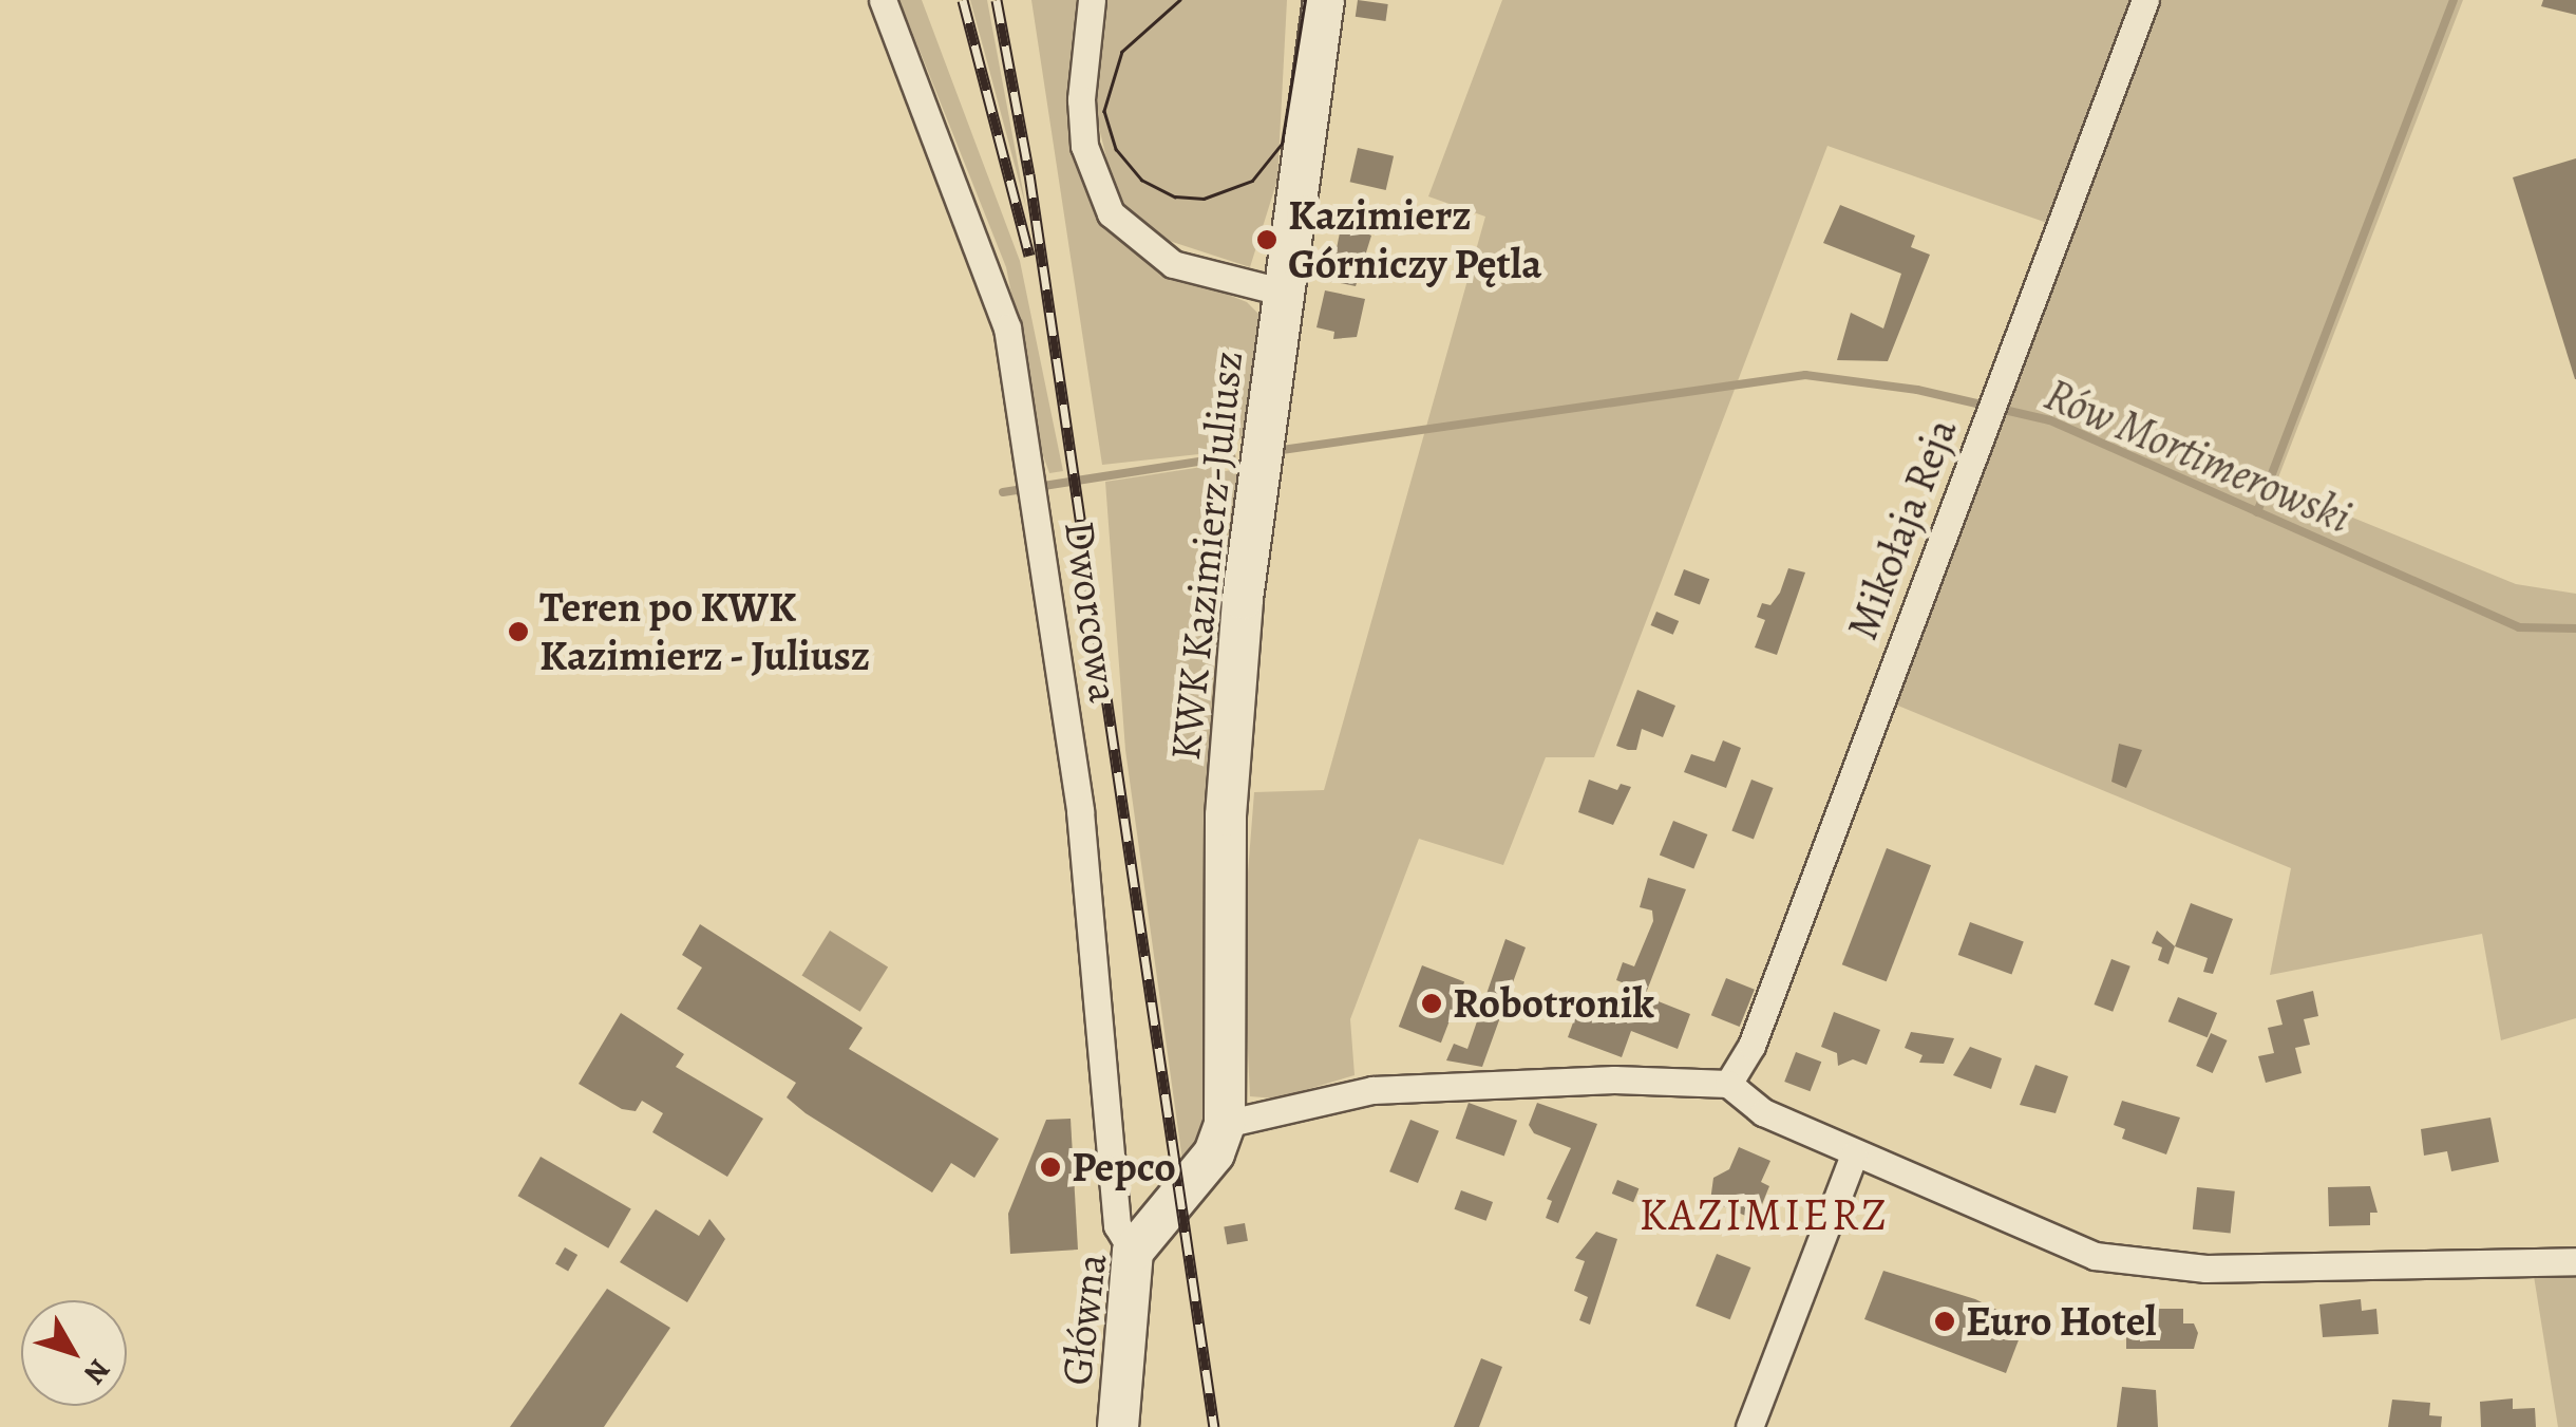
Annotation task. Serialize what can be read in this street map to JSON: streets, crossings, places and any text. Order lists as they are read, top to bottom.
{
  "streets": {
    "street": [
      "Mikołaja Reja",
      "KWK Kazimierz-Juliusz",
      "Dworcowa",
      "Główna"
    ]
  },
  "crossings": [
    ["KWK Kazimierz-Juliusz", "Główna"],
    ["Dworcowa", "Główna"]
  ],
  "districts": ["KAZIMIERZ"],
  "water": ["Rów Mortimerowski"],
  "places": [
    "Kazimierz Górniczy Pętla",
    "Teren po KWK Kazimierz - Juliusz",
    "Robotronik",
    "Pepco",
    "Euro Hotel"
  ],
  "north": "bottom right"
}
